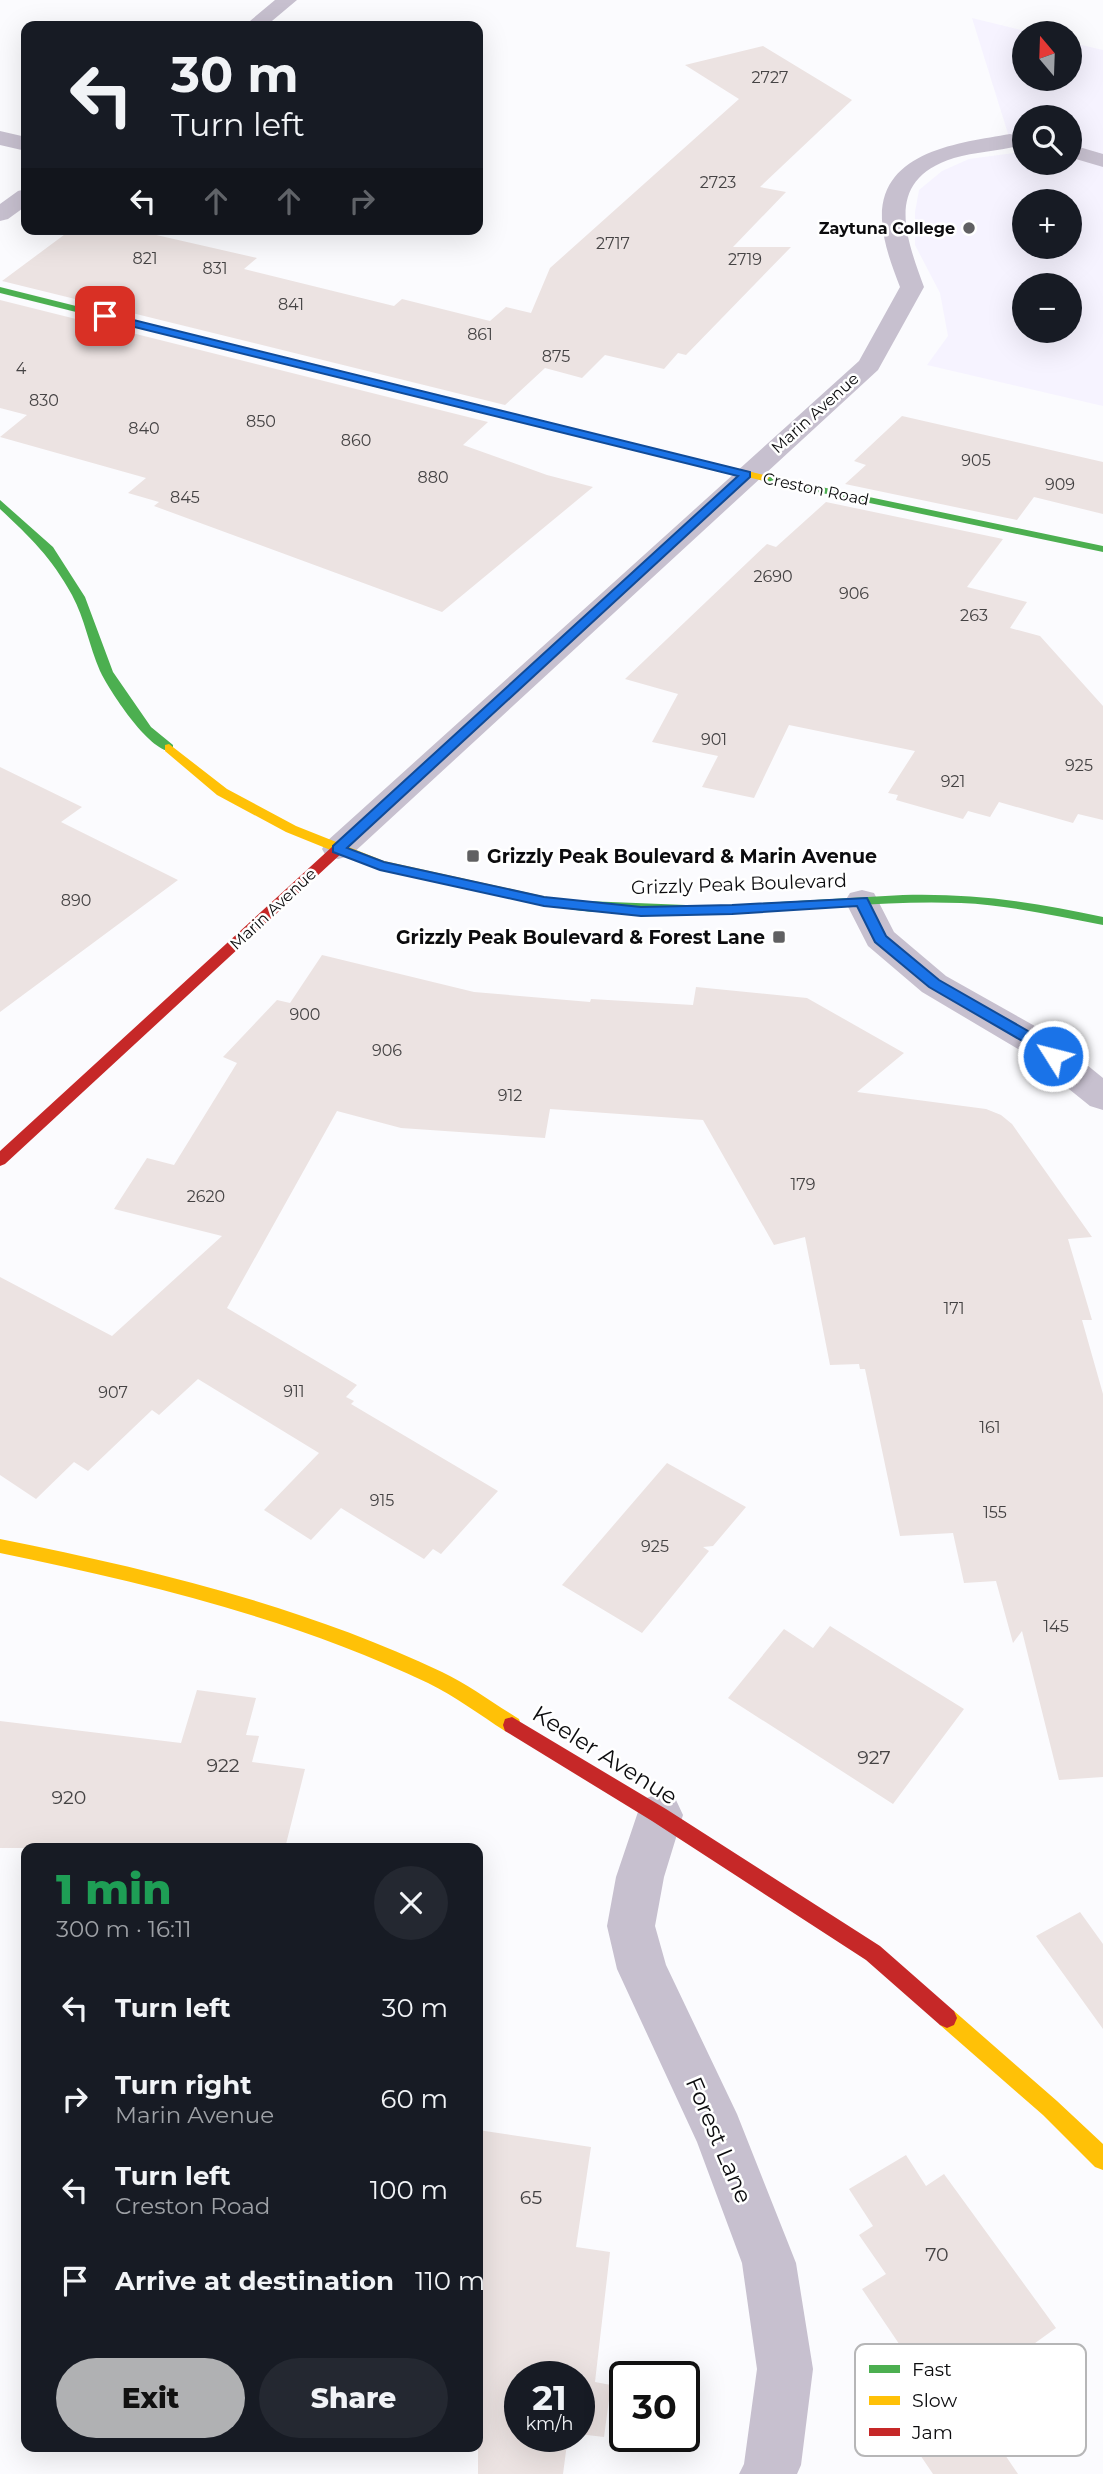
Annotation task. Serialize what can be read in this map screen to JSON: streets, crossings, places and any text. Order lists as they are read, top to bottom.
{
  "streets": {
    "street": [
      "Marin Avenue",
      "Creston Road",
      "Grizzly Peak Boulevard",
      "Keeler Avenue",
      "Forest Lane"
    ]
  },
  "crossings": [
    ["Marin Avenue", "Creston Road"],
    ["Marin Avenue", "Grizzly Peak Boulevard"],
    ["Keeler Avenue", "Forest Lane"]
  ],
  "places": {
    "other": ["Zaytuna College"],
    "transit": ["Grizzly Peak Boulevard & Marin Avenue", "Grizzly Peak Boulevard & Forest Lane"]
  },
  "house_numbers": [
    "2727",
    "2723",
    "2717",
    "821",
    "2719",
    "831",
    "841",
    "861",
    "875",
    "4",
    "830",
    "850",
    "840",
    "860",
    "905",
    "880",
    "909",
    "845",
    "2690",
    "906",
    "263",
    "901",
    "925",
    "921",
    "890",
    "900",
    "906",
    "912",
    "179",
    "2620",
    "171",
    "911",
    "907",
    "161",
    "915",
    "155",
    "925",
    "145",
    "927",
    "922",
    "920",
    "65",
    "70"
  ],
  "legend": ["Fast", "Slow", "Jam"],
  "north": "top",
  "page": {
    "map_buttons": ["+", "−"],
    "turn": ["30 m", "Turn left"],
    "heading": ["1 min", "300 m · 16:11"],
    "list": [
      {
        "name": "Turn left",
        "value": "30 m"
      },
      {
        "name": "Turn right",
        "note": "Marin Avenue",
        "value": "60 m"
      },
      {
        "name": "Turn left",
        "note": "Creston Road",
        "value": "100 m"
      },
      {
        "name": "Arrive at destination",
        "value": "110 m"
      }
    ],
    "buttons": ["Exit", "Share"],
    "speed": "21 km/h",
    "limit": "30"
  }
}
